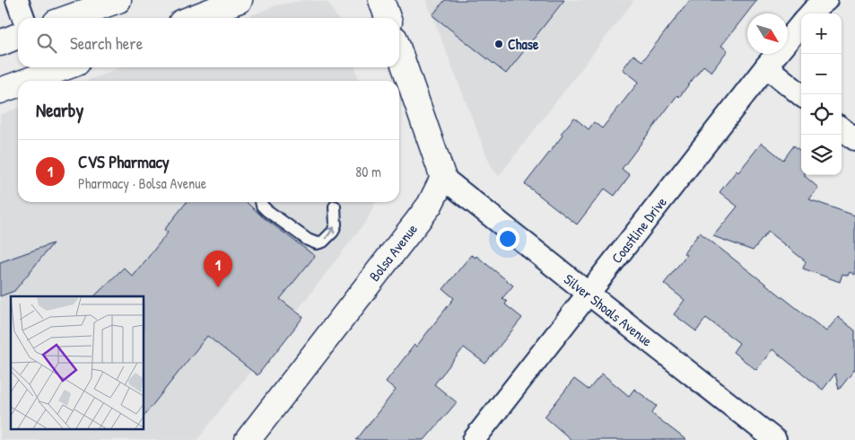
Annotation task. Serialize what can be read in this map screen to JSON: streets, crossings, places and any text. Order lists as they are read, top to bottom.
{
  "streets": {
    "main road": ["Bolsa Avenue"],
    "street": ["Coastline Drive", "Silver Shoals Avenue"]
  },
  "crossings": [
    ["Coastline Drive", "Silver Shoals Avenue"],
    ["Bolsa Avenue", "Silver Shoals Avenue"]
  ],
  "places": ["Chase"],
  "north": "bottom right",
  "page": {
    "map_buttons": ["+", "−"],
    "search": "Search here",
    "heading": "Nearby",
    "list": [
      {
        "mark": "1",
        "name": "CVS Pharmacy",
        "note": "Pharmacy · Bolsa Avenue",
        "value": "80 m"
      }
    ],
    "pins": "1"
  }
}
